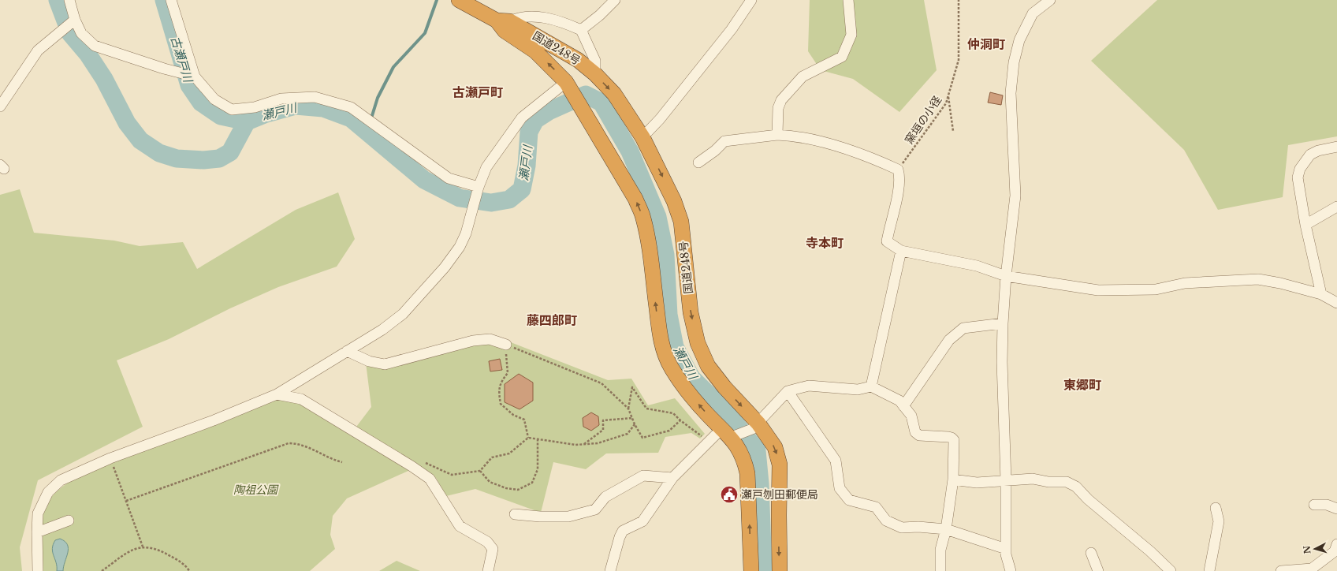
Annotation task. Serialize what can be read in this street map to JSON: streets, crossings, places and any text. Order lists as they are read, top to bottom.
{
  "streets": {
    "highway": ["国道248号"],
    "path": ["窯垣の小径"]
  },
  "districts": [
    "仲洞町",
    "古瀬戸町",
    "寺本町",
    "藤四郎町",
    "東郷町"
  ],
  "water": ["古瀬戸川", "瀬戸川"],
  "parks": ["陶祖公園"],
  "places": {
    "public building": ["瀬戸刎田郵便局"]
  },
  "north": "left"
}
